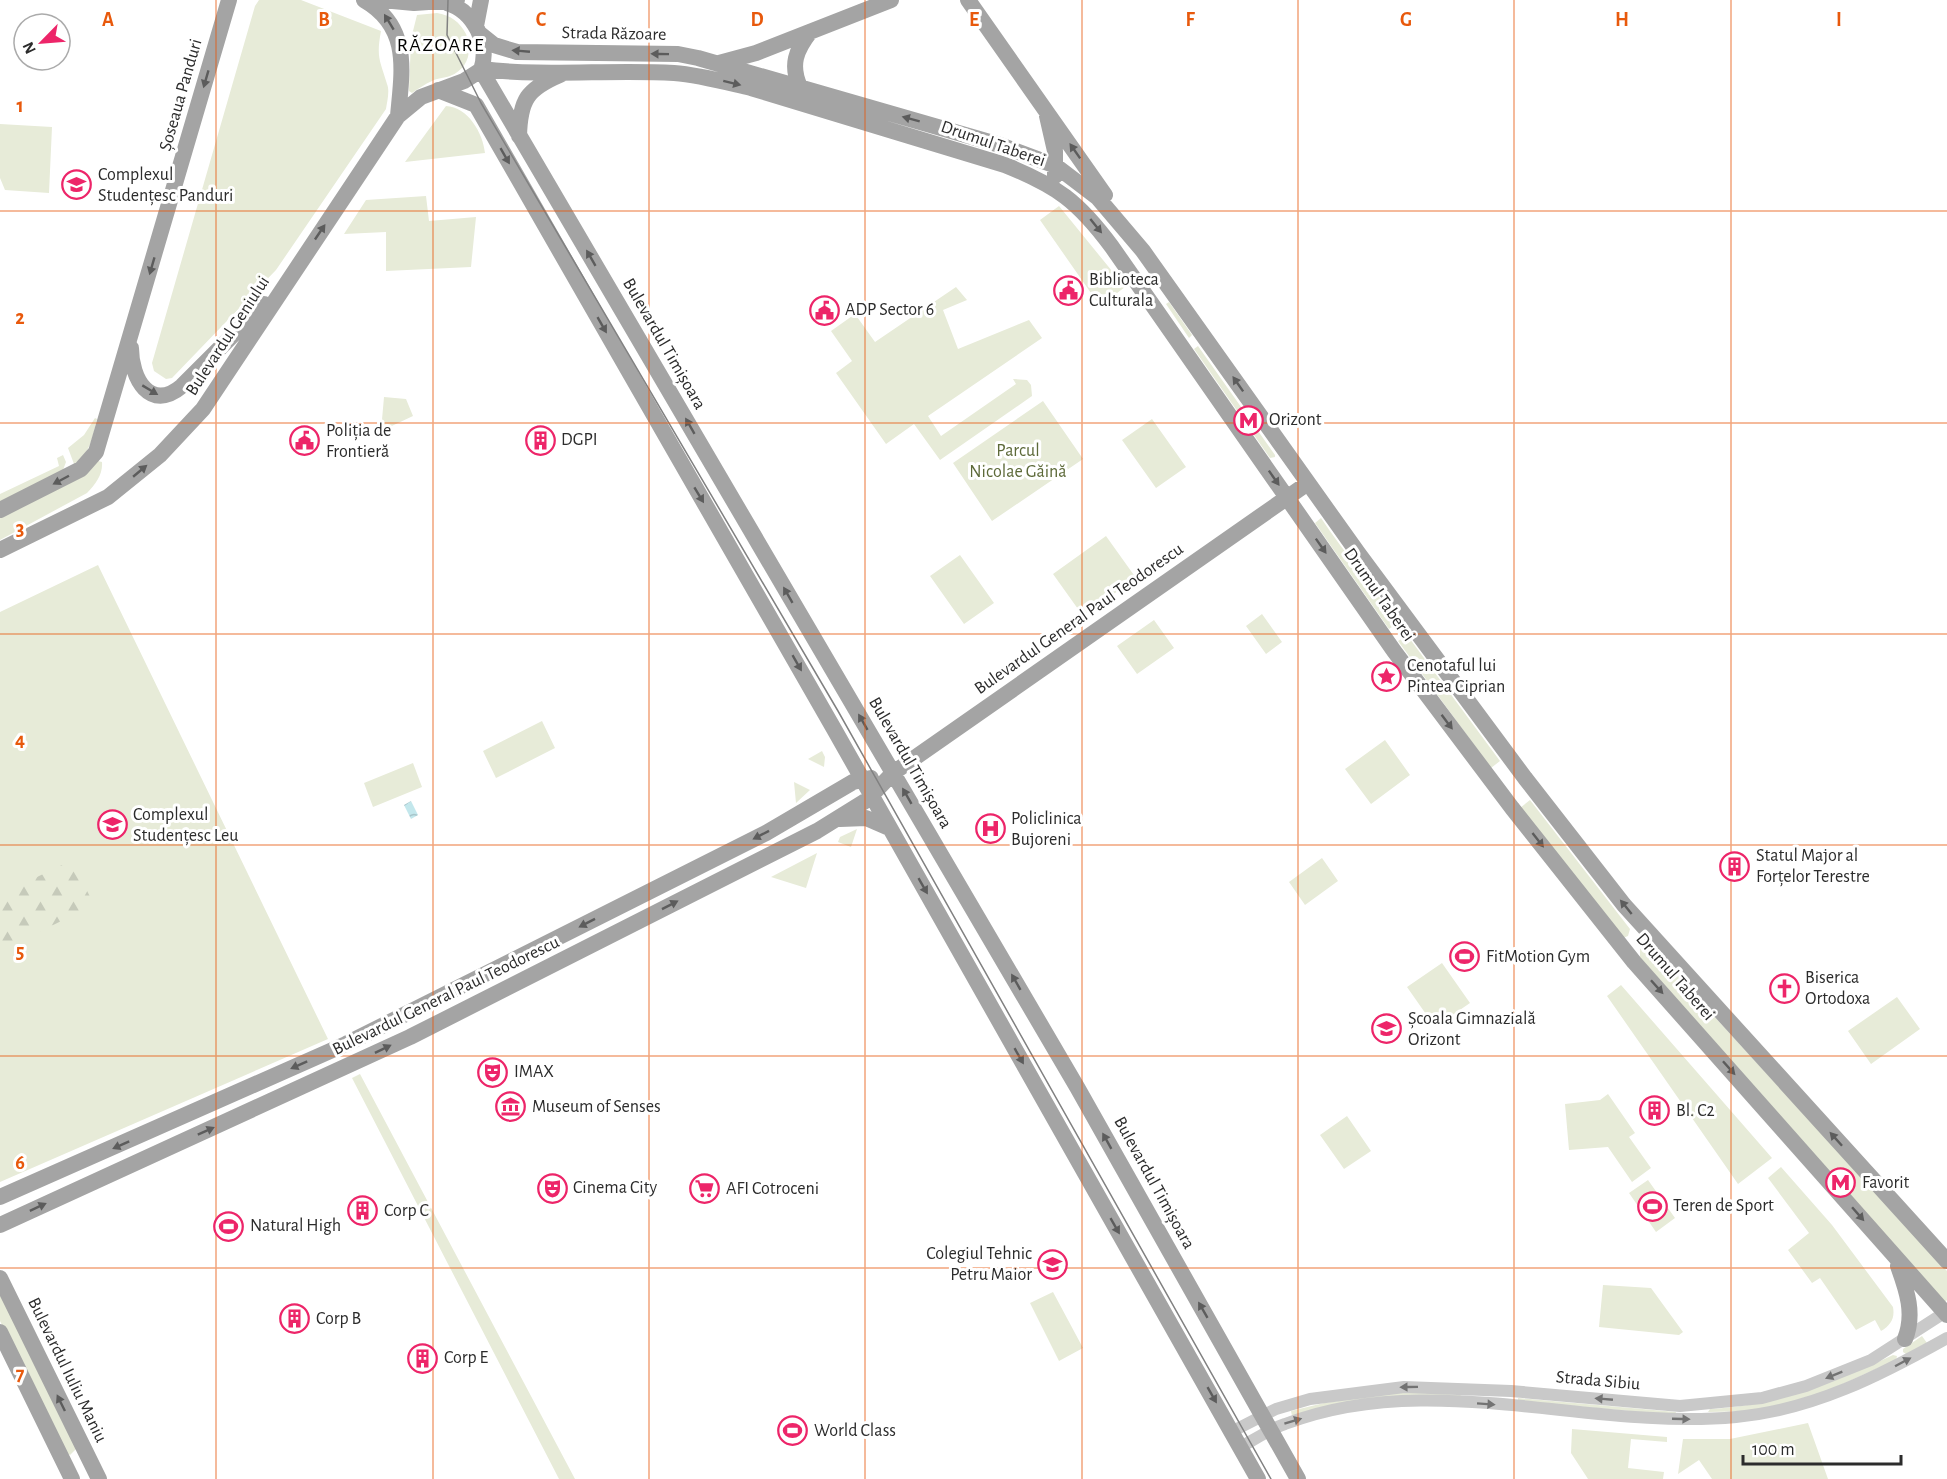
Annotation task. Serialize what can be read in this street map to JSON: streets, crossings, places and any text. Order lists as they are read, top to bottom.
{
  "streets": {
    "main road": [
      "Strada Răzoare",
      "Șoseaua Panduri",
      "Drumul Taberei",
      "Bulevardul Geniului",
      "Bulevardul Timișoara",
      "Bulevardul General Paul Teodorescu",
      "Bulevardul Iuliu Maniu"
    ],
    "street": ["Strada Sibiu"]
  },
  "crossings": [
    ["Strada Răzoare", "Drumul Taberei"],
    ["Drumul Taberei", "Bulevardul General Paul Teodorescu"],
    ["Drumul Taberei", "Strada Sibiu"],
    ["Bulevardul Geniului", "Bulevardul Timișoara"],
    ["Bulevardul Timișoara", "Bulevardul General Paul Teodorescu"],
    ["Bulevardul Timișoara", "Strada Sibiu"]
  ],
  "one_way": ["Șoseaua Panduri"],
  "districts": ["RĂZOARE"],
  "parks": ["Parcul Nicolae Găină"],
  "places": {
    "school or university": [
      "Complexul Studențesc Panduri",
      "Complexul Studențesc Leu",
      "Școala Gimnazială Orizont",
      "Colegiul Tehnic Petru Maior"
    ],
    "public building": ["Biblioteca Culturala", "ADP Sector 6", "Poliția de Frontieră"],
    "metro station": ["Orizont", "Favorit"],
    "building": [
      "DGPI",
      "Statul Major al Forțelor Terestre",
      "Bl. C2",
      "Corp C",
      "Corp B",
      "Corp E"
    ],
    "place": ["Cenotaful lui Pintea Ciprian"],
    "hospital": ["Policlinica Bujoreni"],
    "sports": [
      "FitMotion Gym",
      "Teren de Sport",
      "Natural High",
      "World Class"
    ],
    "church": ["Biserica Ortodoxa"],
    "theatre": ["IMAX", "Cinema City"],
    "museum": ["Museum of Senses"],
    "supermarket": ["AFI Cotroceni"]
  },
  "scale_bar": "100 m",
  "north": "bottom left",
  "grid": {
    "columns": [
      "A",
      "B",
      "C",
      "D",
      "E",
      "F",
      "G",
      "H",
      "I"
    ],
    "rows": [
      "1",
      "2",
      "3",
      "4",
      "5",
      "6",
      "7"
    ]
  }
}
